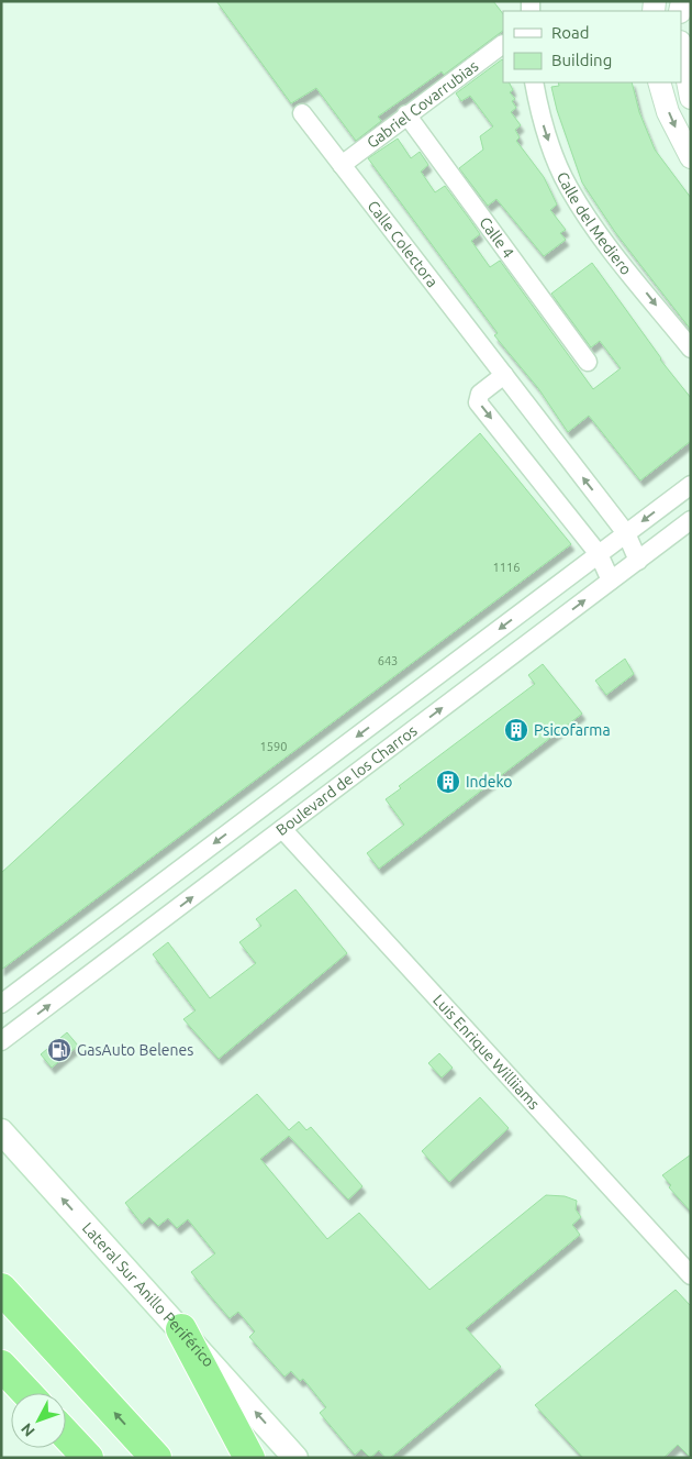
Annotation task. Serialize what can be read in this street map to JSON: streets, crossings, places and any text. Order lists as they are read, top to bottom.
{
  "streets": {
    "main road": ["Lateral Sur Anillo Periférico"],
    "street": [
      "Gabriel Covarrubias",
      "Calle del Mediero",
      "Calle 4",
      "Calle Colectora",
      "Boulevard de los Charros",
      "Luis Enrique Williiams"
    ]
  },
  "crossings": [
    ["Gabriel Covarrubias", "Calle 4"],
    ["Gabriel Covarrubias", "Calle Colectora"],
    ["Calle Colectora", "Boulevard de los Charros"],
    ["Boulevard de los Charros", "Luis Enrique Williiams"]
  ],
  "one_way": ["Calle Colectora", "Lateral Sur Anillo Periférico"],
  "places": {
    "building": ["Psicofarma", "Indeko"],
    "fuel station": ["GasAuto Belenes"]
  },
  "house_numbers": ["1116", "643", "1590"],
  "legend": ["Road", "Building"],
  "north": "bottom left"
}
